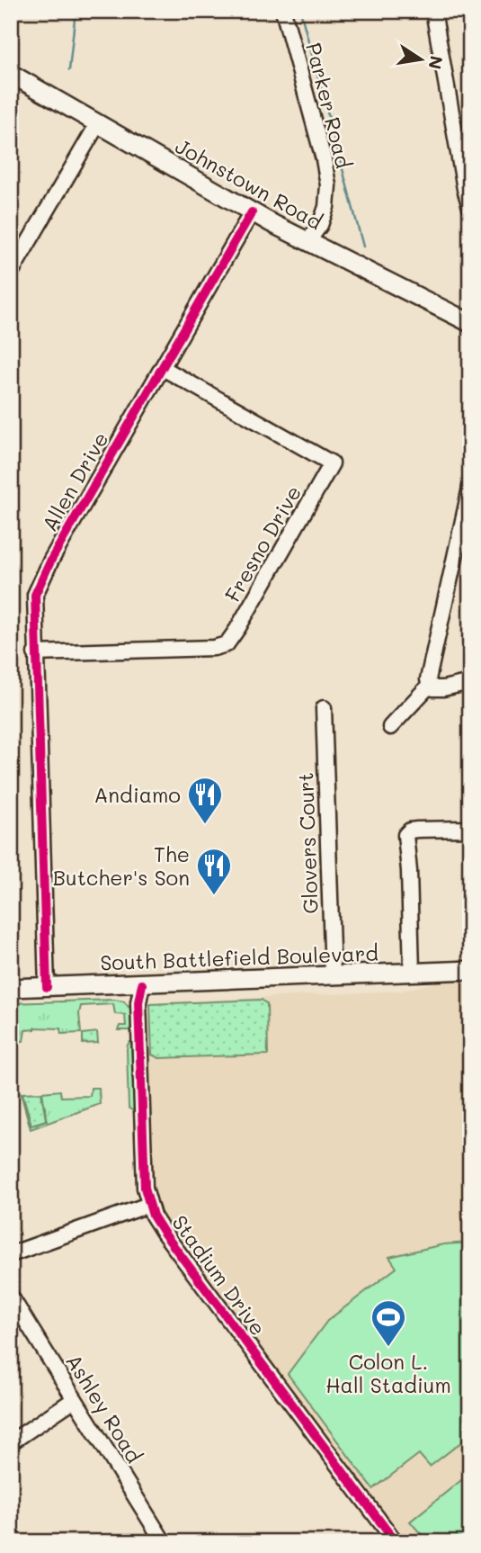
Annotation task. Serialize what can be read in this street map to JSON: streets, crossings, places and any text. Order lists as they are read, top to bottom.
{
  "streets": {
    "main road": ["Johnstown Road", "South Battlefield Boulevard"],
    "street": [
      "Parker Road",
      "Allen Drive",
      "Fresno Drive",
      "Glovers Court",
      "Stadium Drive",
      "Ashley Road"
    ]
  },
  "crossings": [
    ["Parker Road", "Johnstown Road"],
    ["Johnstown Road", "Allen Drive"],
    ["Allen Drive", "Fresno Drive"],
    ["Allen Drive", "South Battlefield Boulevard"],
    ["Glovers Court", "South Battlefield Boulevard"],
    ["South Battlefield Boulevard", "Stadium Drive"]
  ],
  "places": {
    "restaurant": ["Andiamo", "The Butcher's Son"],
    "sports": ["Colon L. Hall Stadium"]
  },
  "north": "right"
}
